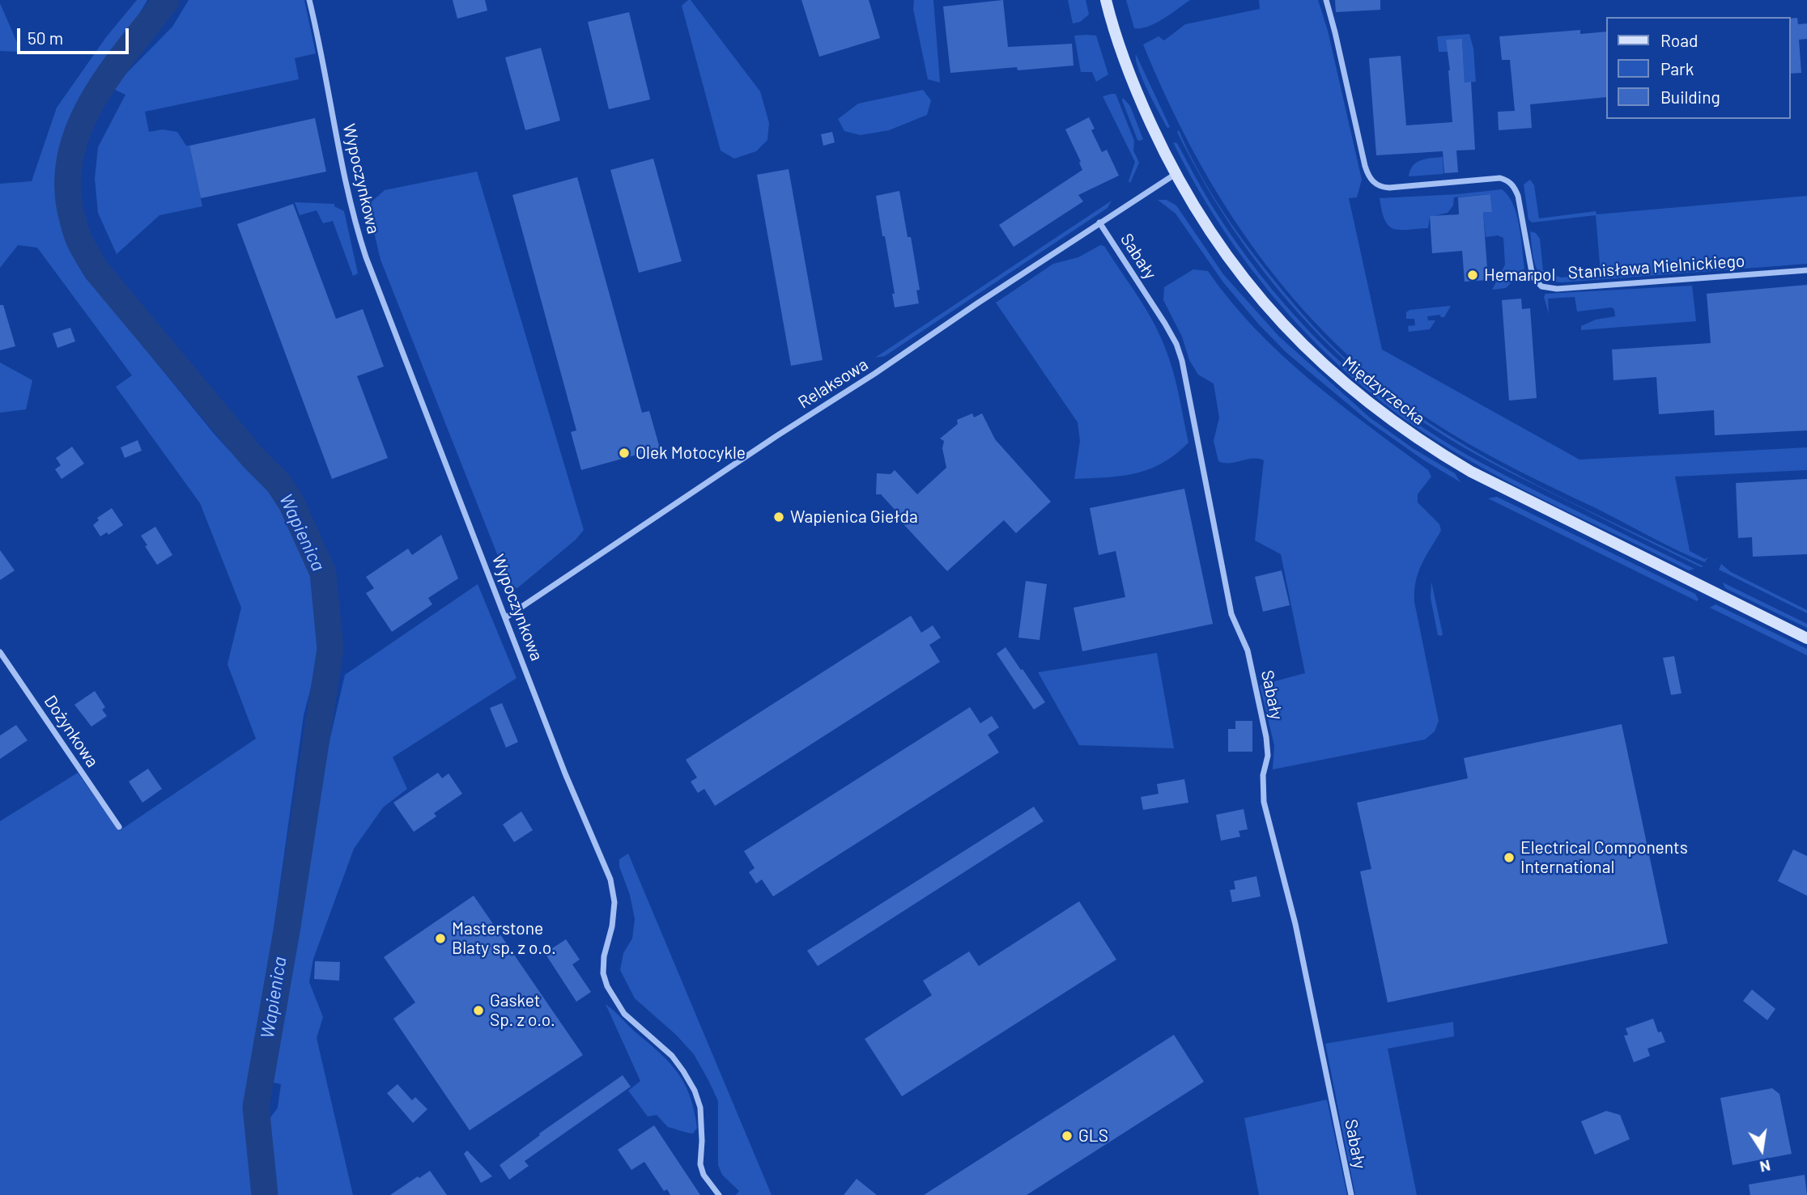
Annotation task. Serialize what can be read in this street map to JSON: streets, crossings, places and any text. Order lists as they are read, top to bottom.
{
  "streets": {
    "main road": ["Międzyrzecka"],
    "street": [
      "Wypoczynkowa",
      "Sabały",
      "Stanisława Mielnickiego",
      "Relaksowa",
      "Dożynkowa"
    ]
  },
  "crossings": [
    ["Wypoczynkowa", "Relaksowa"],
    ["Sabały", "Relaksowa"],
    ["Relaksowa", "Międzyrzecka"]
  ],
  "water": ["Wapienica"],
  "places": [
    "Hemarpol",
    "Olek Motocykle",
    "Wapienica Giełda",
    "Electrical Components International",
    "Masterstone Blaty sp. z o.o.",
    "Gasket Sp. z o.o.",
    "GLS"
  ],
  "legend": ["Road", "Park", "Building"],
  "scale_bar": "50 m",
  "north": "bottom"
}
